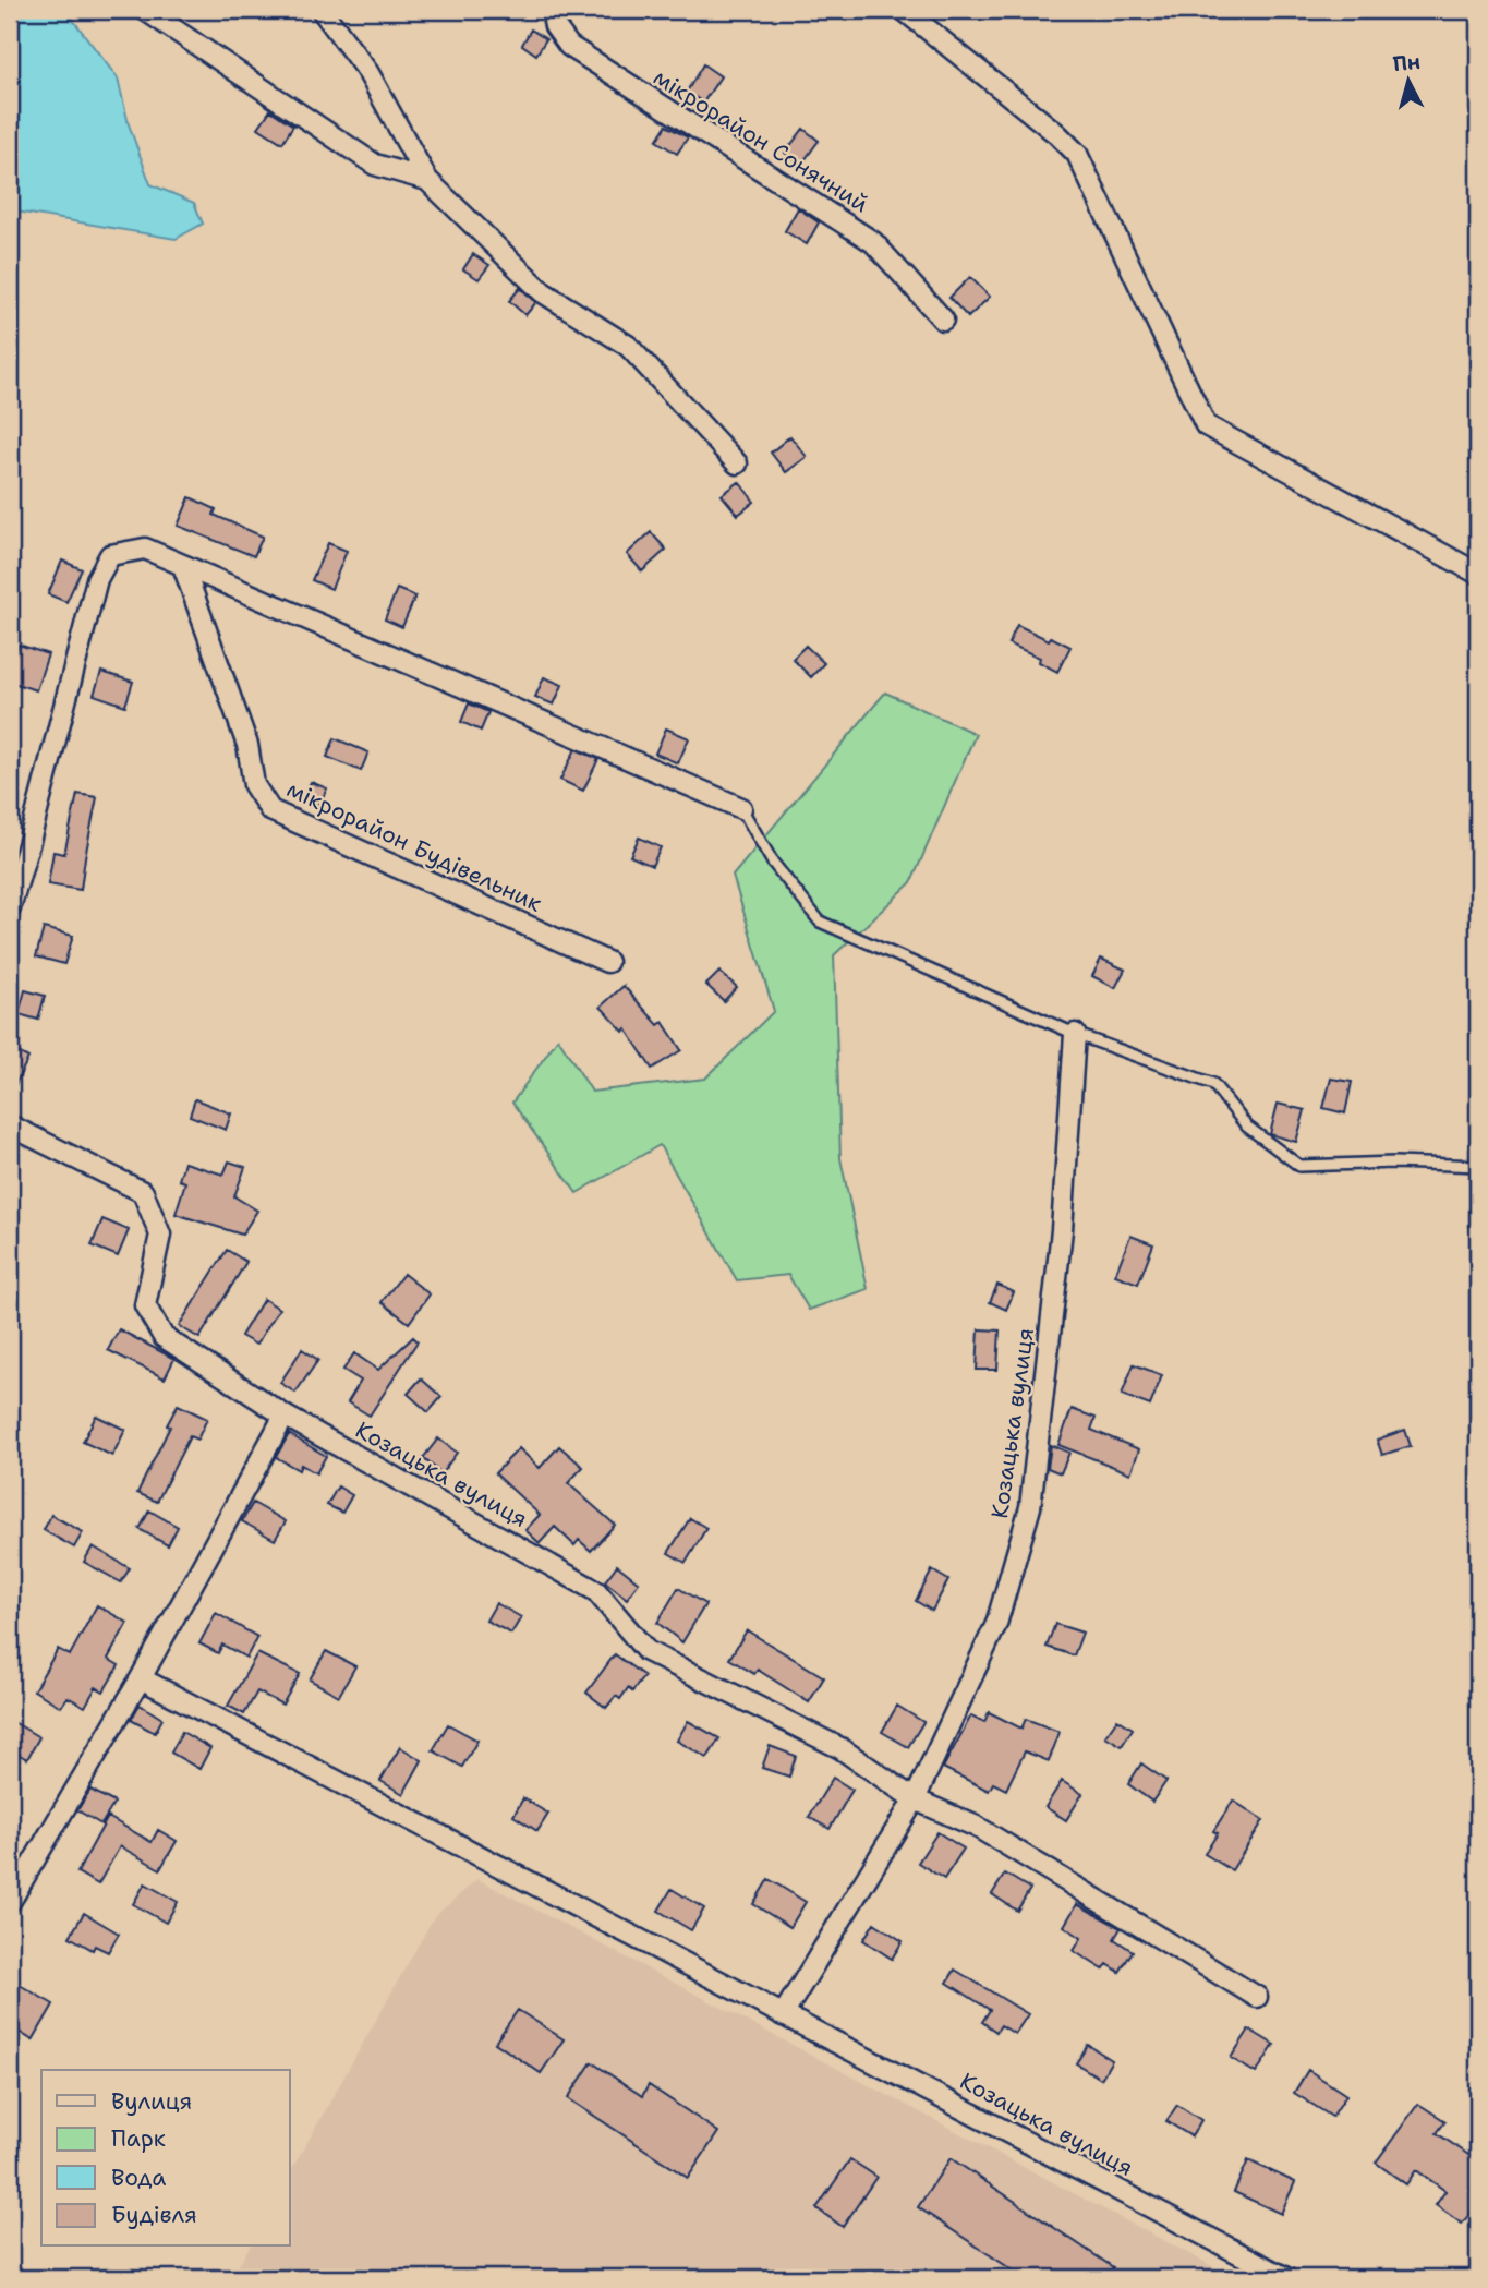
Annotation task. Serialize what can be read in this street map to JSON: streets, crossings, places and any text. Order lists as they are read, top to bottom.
{
  "streets": {
    "street": ["мікрорайон Сонячний", "мікрорайон Будівельник", "Козацька вулиця"]
  },
  "legend": [
    "Вулиця",
    "Парк",
    "Вода",
    "Будівля"
  ],
  "north": "top"
}
